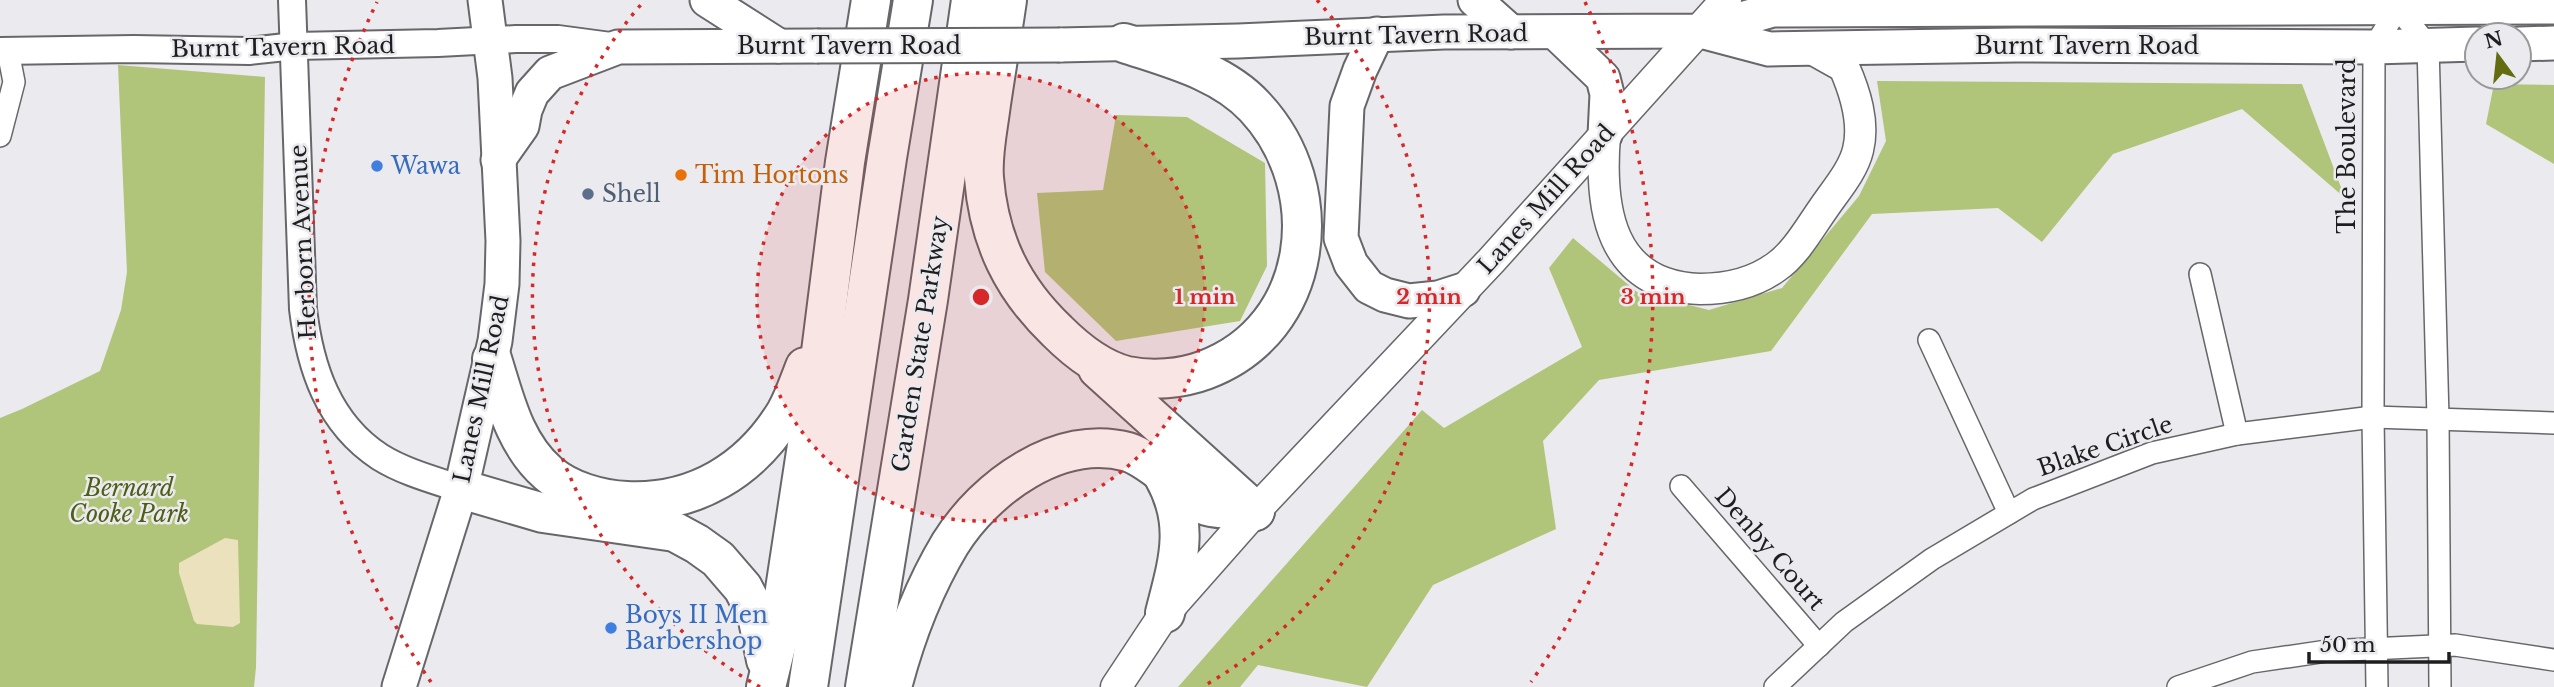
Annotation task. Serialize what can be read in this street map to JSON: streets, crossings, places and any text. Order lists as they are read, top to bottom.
{
  "streets": {
    "highway": ["Garden State Parkway"],
    "main road": ["Burnt Tavern Road", "Lanes Mill Road"],
    "street": [
      "The Boulevard",
      "Herborn Avenue",
      "Blake Circle",
      "Denby Court"
    ]
  },
  "crossings": [
    ["Burnt Tavern Road", "The Boulevard"],
    ["Burnt Tavern Road", "Lanes Mill Road"],
    ["Burnt Tavern Road", "Herborn Avenue"],
    ["The Boulevard", "Blake Circle"],
    ["Lanes Mill Road", "Herborn Avenue"],
    ["Blake Circle", "Denby Court"]
  ],
  "parks": ["Bernard Cooke Park"],
  "places": [
    "Wawa",
    "Tim Hortons",
    "Shell",
    "Boys II Men Barbershop"
  ],
  "scale_bar": "50 m",
  "north": "top",
  "rings": ["1 min", "2 min", "3 min"]
}
